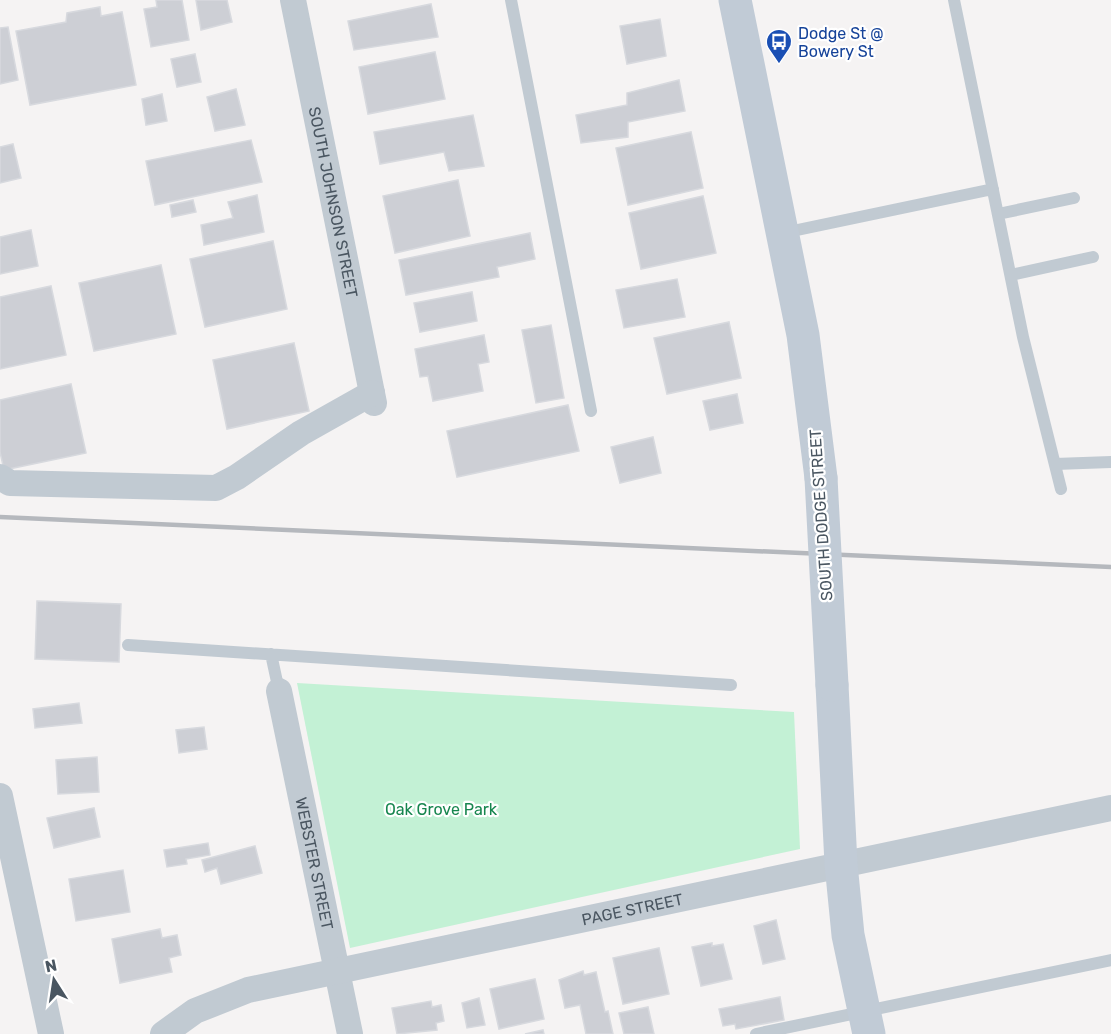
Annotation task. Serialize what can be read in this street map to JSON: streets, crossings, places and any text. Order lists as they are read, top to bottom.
{
  "streets": {
    "main road": ["SOUTH DODGE STREET"],
    "street": ["SOUTH JOHNSON STREET", "WEBSTER STREET", "PAGE STREET"]
  },
  "crossings": [
    ["SOUTH DODGE STREET", "PAGE STREET"],
    ["WEBSTER STREET", "PAGE STREET"]
  ],
  "parks": ["Oak Grove Park"],
  "places": {
    "bus stop": ["Dodge St @ Bowery St"]
  },
  "north": "top"
}
